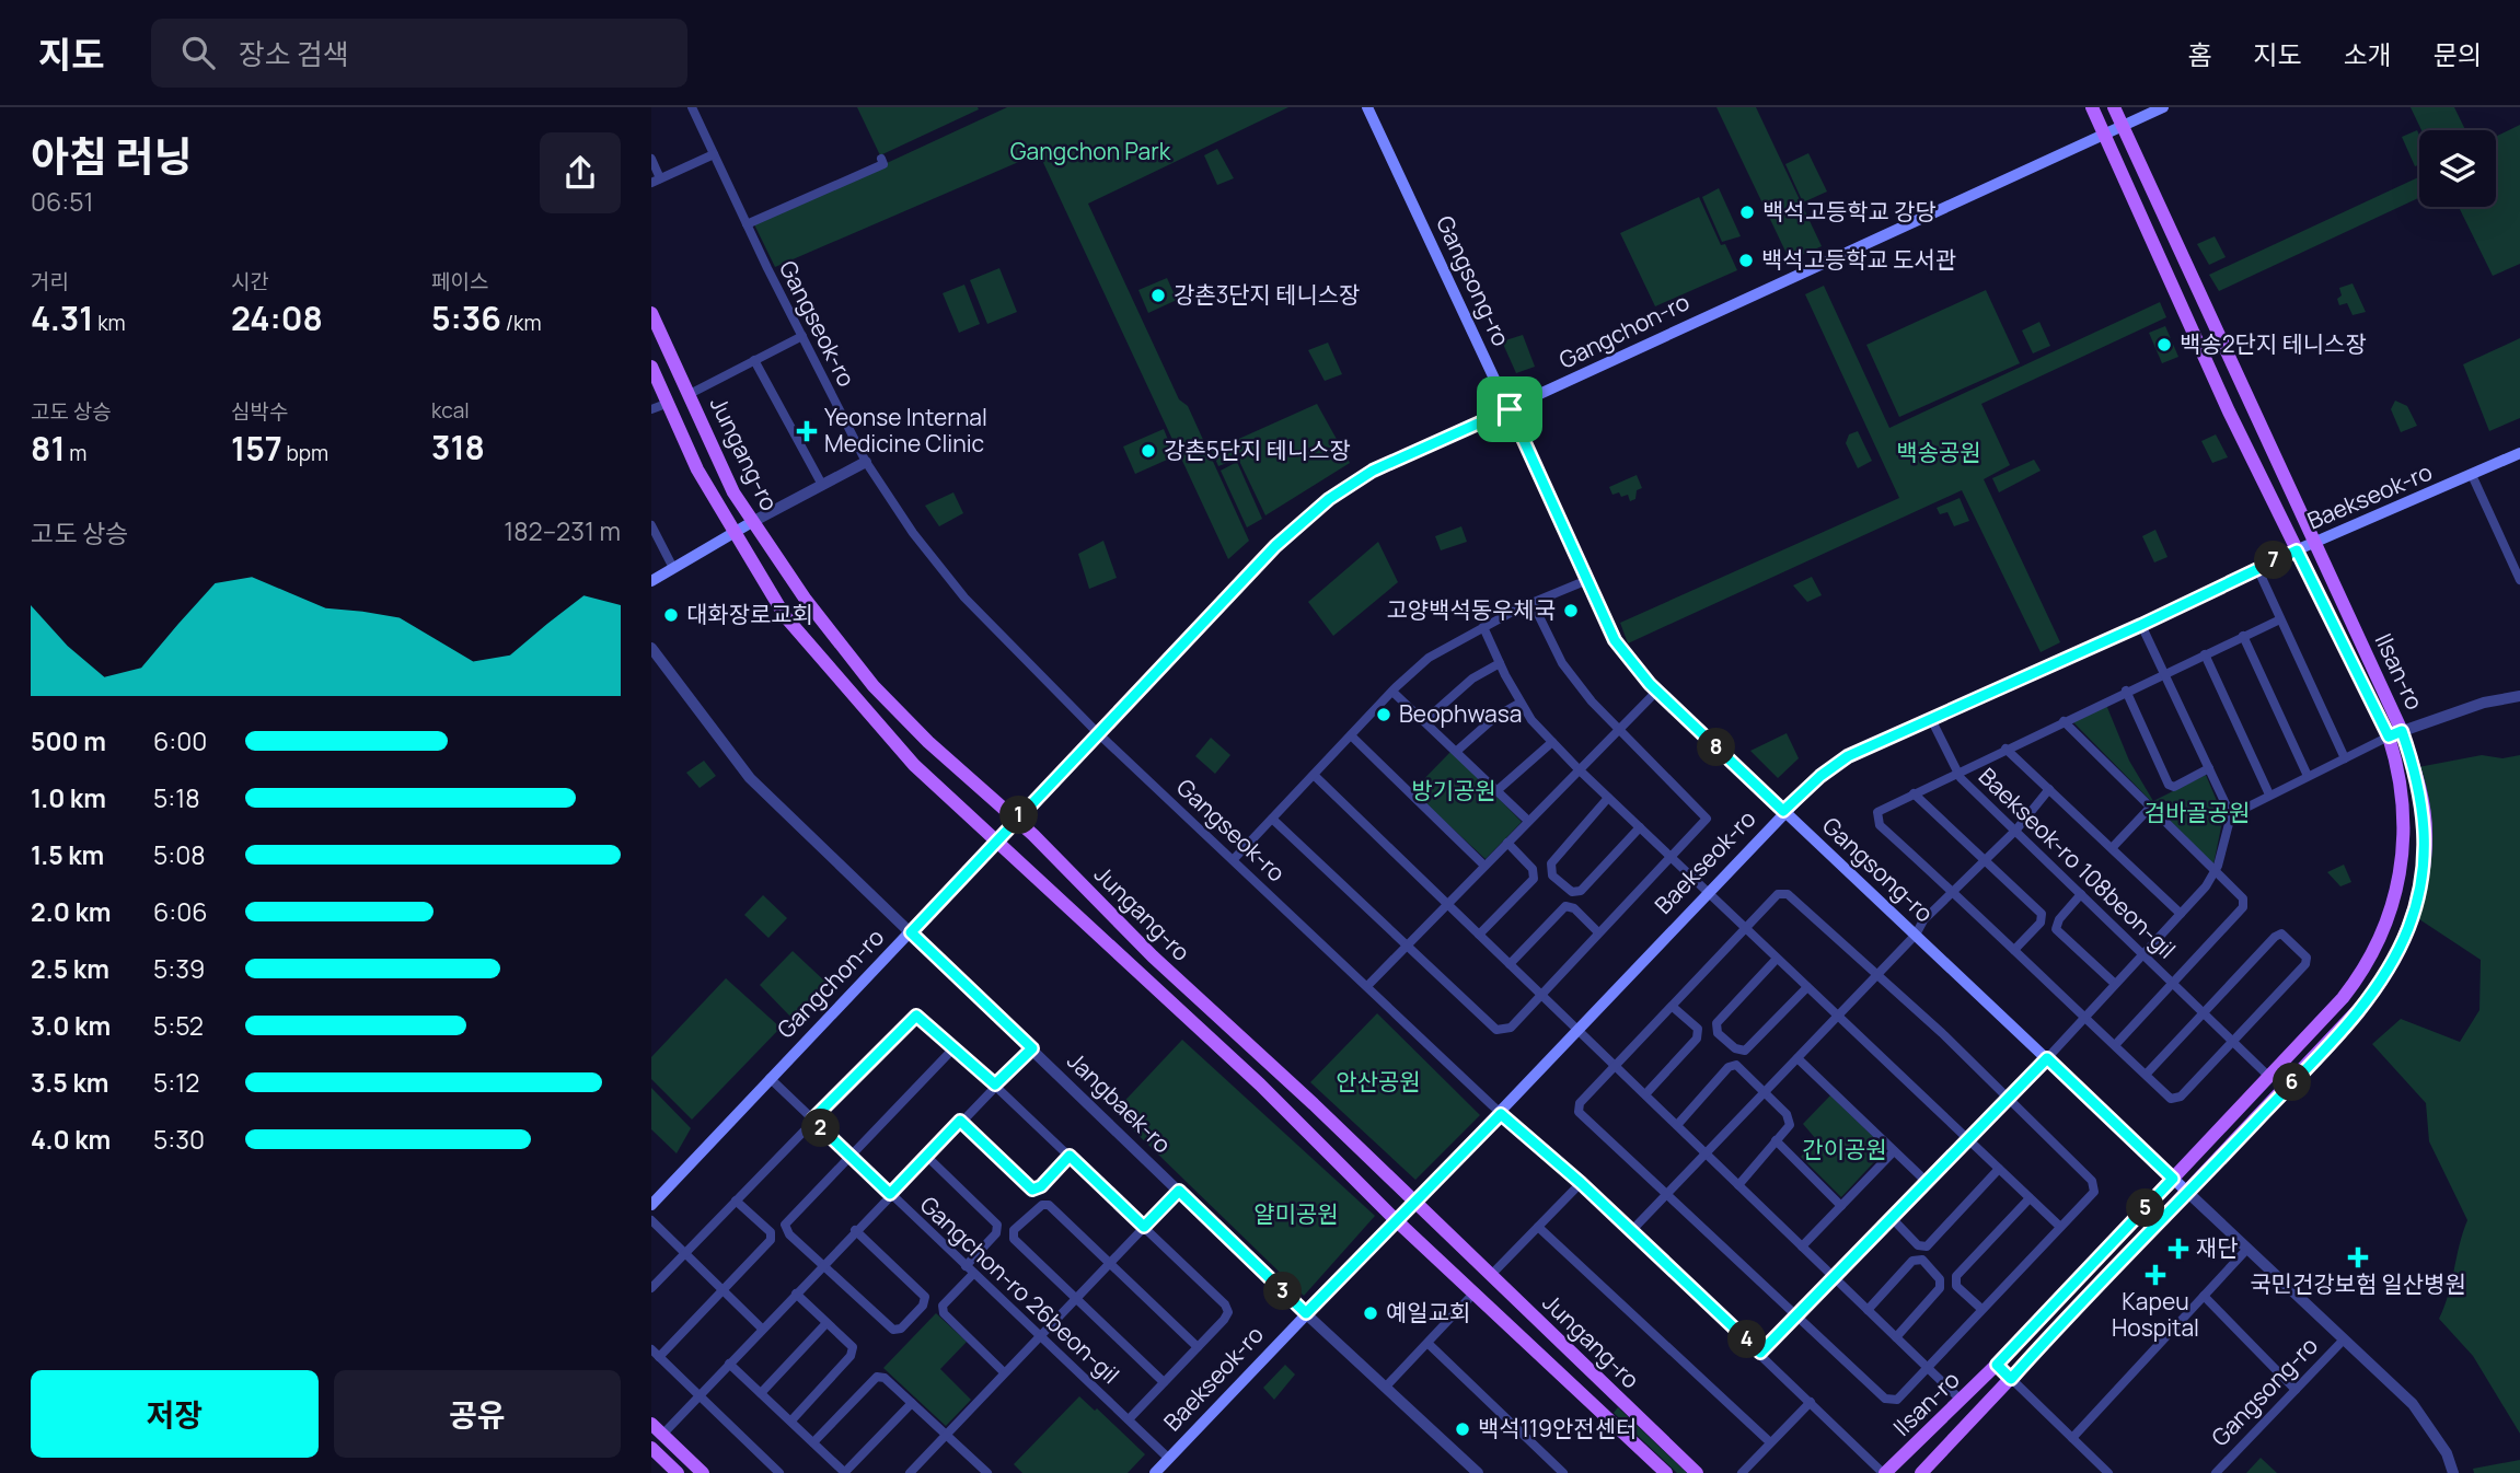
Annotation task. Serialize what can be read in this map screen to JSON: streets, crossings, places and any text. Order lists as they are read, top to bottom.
{
  "streets": {
    "main road": [
      "Gangsong-ro",
      "Gangchon-ro",
      "Jungang-ro",
      "Baekseok-ro",
      "Ilsan-ro"
    ],
    "street": [
      "Gangseok-ro",
      "Baekseok-ro 108beon-gil",
      "Jangbaek-ro",
      "Gangchon-ro 26beon-gil"
    ]
  },
  "crossings": [
    ["Gangsong-ro", "Gangchon-ro"],
    ["Gangsong-ro", "Baekseok-ro"],
    ["Gangsong-ro", "Ilsan-ro"],
    ["Gangseok-ro", "Gangchon-ro"],
    ["Gangseok-ro", "Baekseok-ro"],
    ["Gangseok-ro", "Ilsan-ro"],
    ["Gangchon-ro", "Jungang-ro"],
    ["Gangchon-ro", "Ilsan-ro"],
    ["Gangchon-ro", "Jangbaek-ro"],
    ["Gangchon-ro", "Gangchon-ro 26beon-gil"],
    ["Jungang-ro", "Baekseok-ro"],
    ["Baekseok-ro", "Ilsan-ro"],
    ["Baekseok-ro", "Baekseok-ro 108beon-gil"],
    ["Baekseok-ro", "Jangbaek-ro"],
    ["Baekseok-ro", "Gangchon-ro 26beon-gil"],
    ["Ilsan-ro", "Baekseok-ro 108beon-gil"]
  ],
  "parks": [
    "Gangchon Park",
    "백송공원",
    "방기공원",
    "검바골공원",
    "안산공원",
    "간이공원",
    "얄미공원"
  ],
  "places": {
    "other": [
      "백석고등학교 강당",
      "백석고등학교 도서관",
      "강촌3단지 테니스장",
      "백송2단지 테니스장",
      "강촌5단지 테니스장",
      "고양백석동우체국",
      "대화장로교회",
      "Beophwasa",
      "예일교회",
      "백석119안전센터"
    ],
    "health": [
      "Yeonse Internal Medicine Clinic",
      "재단",
      "국민건강보험 일산병원",
      "Kapeu Hospital"
    ]
  },
  "page": {
    "header": "지도",
    "search": "장소 검색",
    "nav": [
      "홈",
      "지도",
      "소개",
      "문의"
    ],
    "heading": ["아침 러닝", "06:51"],
    "stats": [
      ["거리", "4.31 km"],
      ["시간", "24:08"],
      ["페이스", "5:36 /km"],
      ["고도 상승", "81 m"],
      ["심박수", "157 bpm"],
      ["kcal", "318"]
    ],
    "chart": ["고도 상승", "182–231 m"],
    "pins": [
      "7",
      "8",
      "1",
      "6",
      "2",
      "5",
      "3",
      "4"
    ],
    "list": [
      {
        "name": "500 m",
        "note": "6:00"
      },
      {
        "name": "1.0 km",
        "note": "5:18"
      },
      {
        "name": "1.5 km",
        "note": "5:08"
      },
      {
        "name": "2.0 km",
        "note": "6:06"
      },
      {
        "name": "2.5 km",
        "note": "5:39"
      },
      {
        "name": "3.0 km",
        "note": "5:52"
      },
      {
        "name": "3.5 km",
        "note": "5:12"
      },
      {
        "name": "4.0 km",
        "note": "5:30"
      }
    ],
    "buttons": ["저장", "공유"]
  }
}
